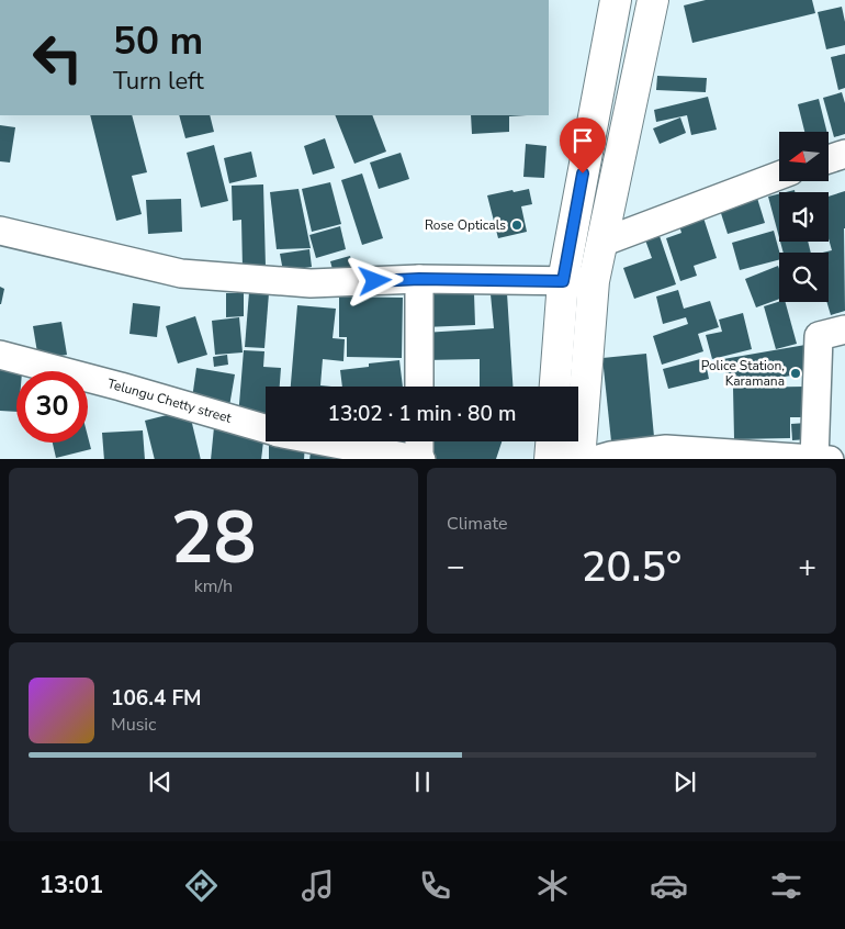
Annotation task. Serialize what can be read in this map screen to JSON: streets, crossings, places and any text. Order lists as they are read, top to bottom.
{
  "streets": {
    "street": ["Telungu Chetty street"]
  },
  "places": ["Rose Opticals", "Police Station, Karamana"],
  "north": "left",
  "page": {
    "turn": ["50 m", "Turn left"],
    "limit": "30",
    "trip": "13:02 · 1 min · 80 m",
    "tile": [
      ["28", "km/h"],
      "Climate"
    ],
    "heat": ["−", "20.5°", "+"],
    "song": ["106.4 FM", "Music"],
    "tabs": "13:01"
  }
}
